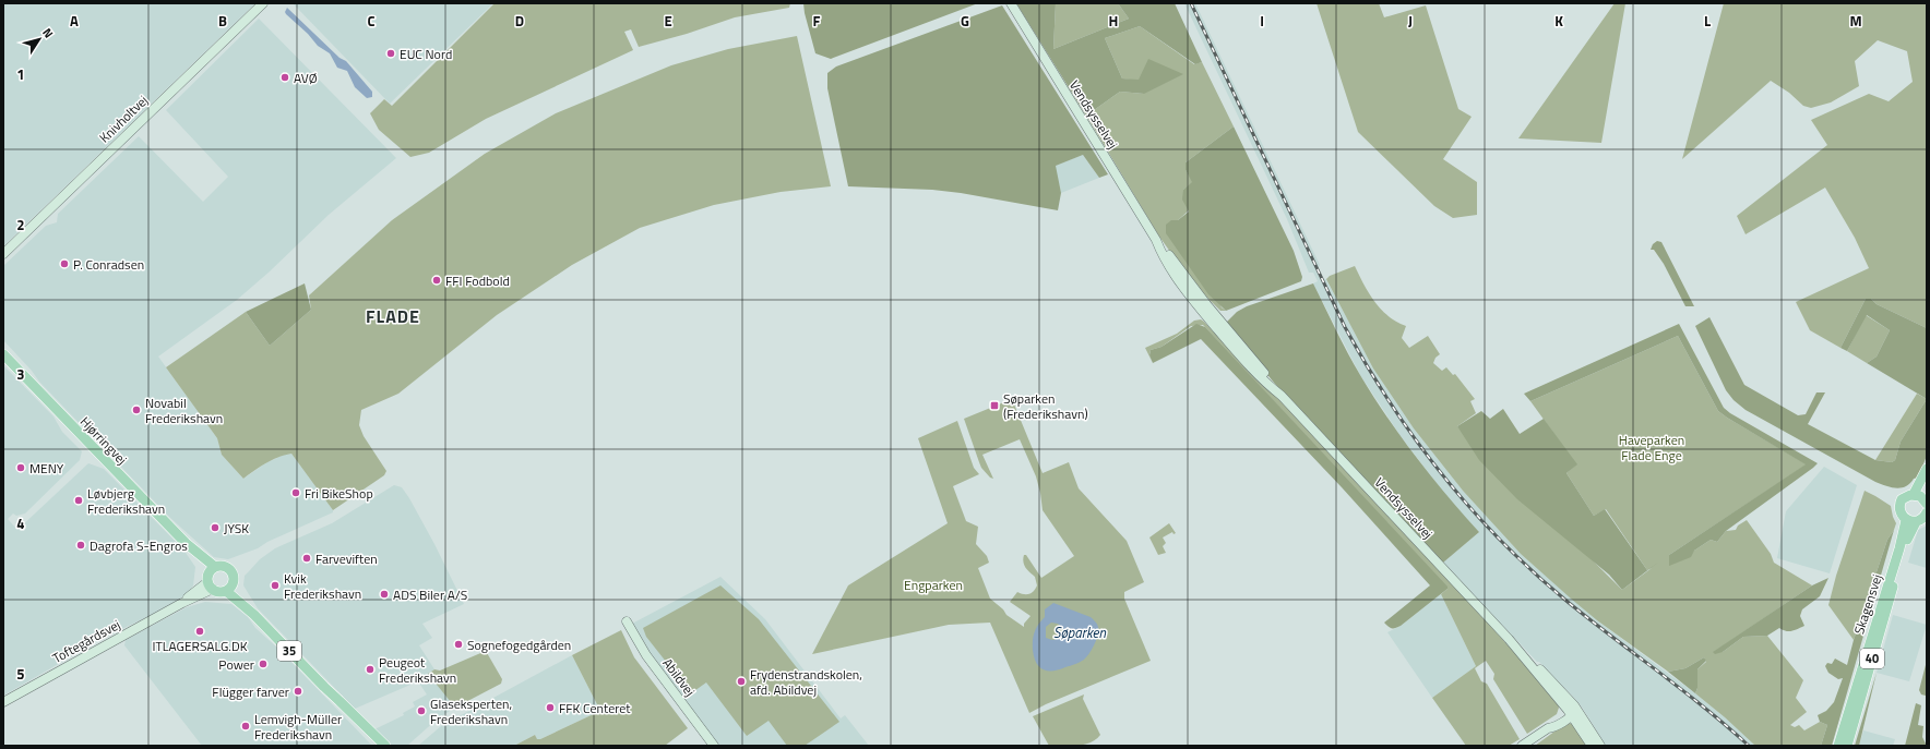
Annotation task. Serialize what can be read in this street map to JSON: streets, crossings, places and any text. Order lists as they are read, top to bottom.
{
  "streets": {
    "main road": [
      "Hjørringvej",
      "Skagensvej",
      "35",
      "40"
    ],
    "street": [
      "Vendsysselvej",
      "Knivholtvej",
      "Toftegårdsvej",
      "Abildvej"
    ]
  },
  "crossings": [
    ["Hjørringvej", "Toftegårdsvej"],
    ["Hjørringvej", "35"],
    ["Skagensvej", "40"],
    ["Toftegårdsvej", "35"]
  ],
  "districts": ["FLADE"],
  "water": ["Søparken"],
  "parks": ["Haveparken Flade Enge", "Engparken"],
  "places": {
    "other": [
      "EUC Nord",
      "AVØ",
      "P. Conradsen",
      "FFI Fodbold",
      "Novabil Frederikshavn",
      "MENY",
      "Fri BikeShop",
      "Løvbjerg Frederikshavn",
      "JYSK",
      "Dagrofa S-Engros",
      "Farveviften",
      "Kvik Frederikshavn",
      "ADS Biler A/S",
      "ITLAGERSALG.DK",
      "Sognefogedgården",
      "Power",
      "Peugeot Frederikshavn",
      "Frydenstrandskolen, afd. Abildvej",
      "Flügger farver",
      "FFK Centeret",
      "Glaseksperten, Frederikshavn",
      "Lemvigh-Müller Frederikshavn"
    ],
    "transit": ["Søparken (Frederikshavn)"]
  },
  "north": "top right",
  "grid": {
    "columns": [
      "A",
      "B",
      "C",
      "D",
      "E",
      "F",
      "G",
      "H",
      "I",
      "J",
      "K",
      "L",
      "M"
    ],
    "rows": [
      "1",
      "2",
      "3",
      "4",
      "5"
    ]
  }
}
